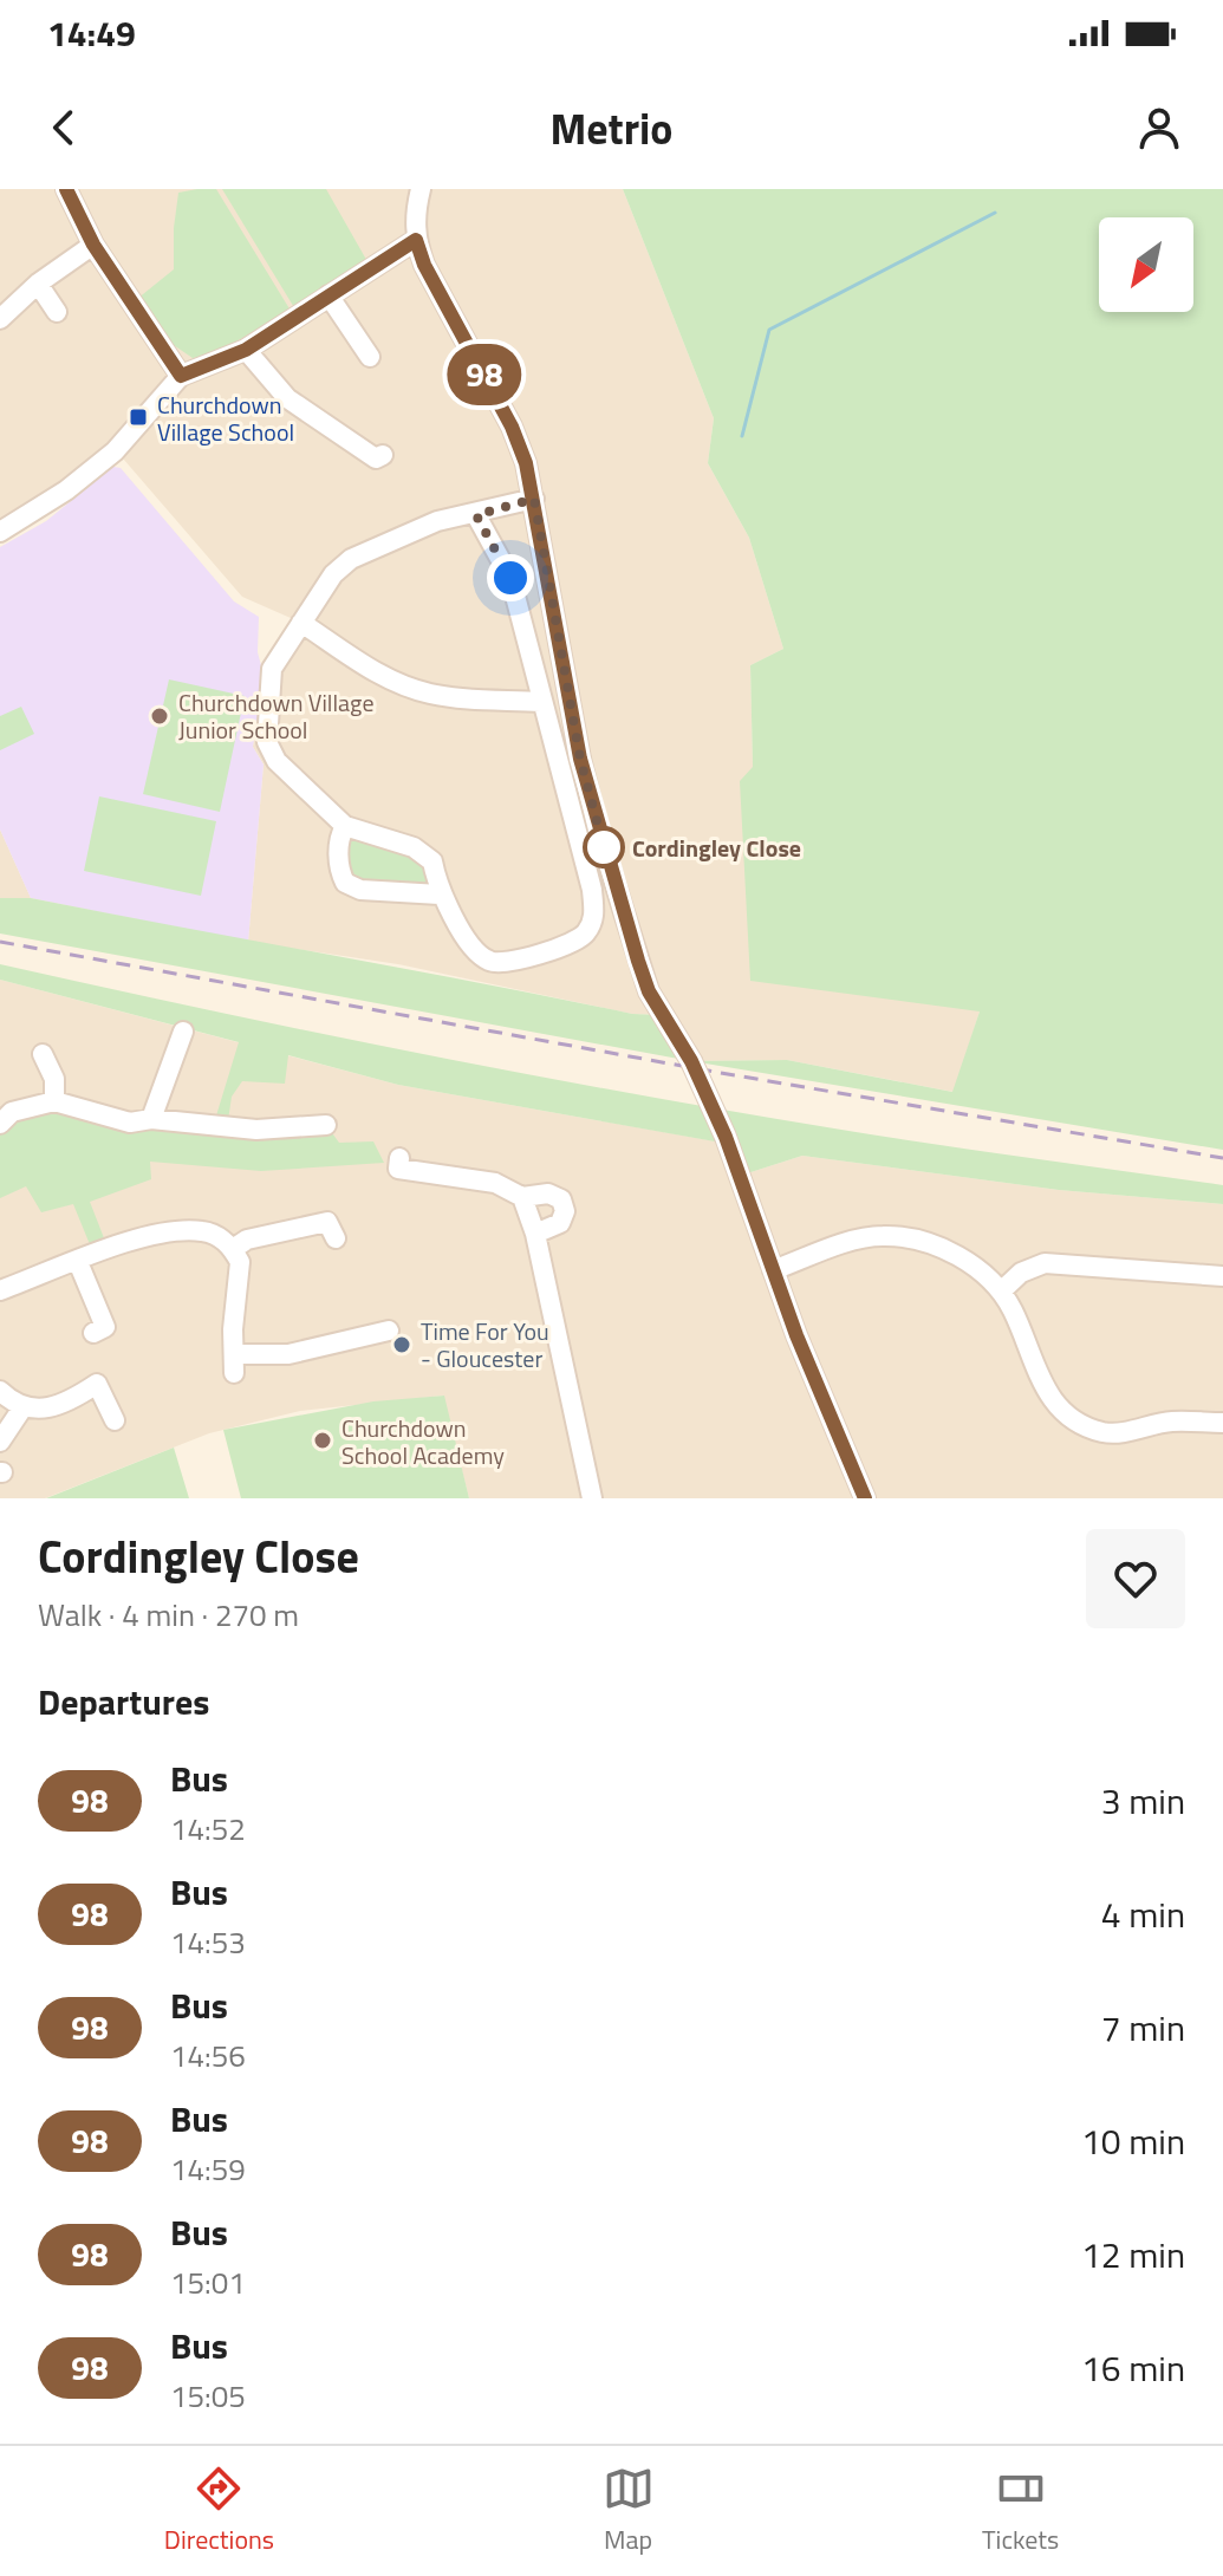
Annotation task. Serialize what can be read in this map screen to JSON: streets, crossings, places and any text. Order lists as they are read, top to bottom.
{
  "places": {
    "transit": ["Churchdown Village School"],
    "other": [
      "Churchdown Village Junior School",
      "Cordingley Close",
      "Time For You - Gloucester",
      "Churchdown School Academy"
    ]
  },
  "lines": ["bus line 98"],
  "north": "bottom left",
  "page": {
    "status": "14:49",
    "header": "Metrio",
    "on_map": "98",
    "heading": [
      ["Cordingley Close", "Walk · 4 min · 270 m"],
      "Departures"
    ],
    "list": [
      {
        "mark": "98",
        "name": "Bus",
        "note": "14:52",
        "value": "3 min"
      },
      {
        "mark": "98",
        "name": "Bus",
        "note": "14:53",
        "value": "4 min"
      },
      {
        "mark": "98",
        "name": "Bus",
        "note": "14:56",
        "value": "7 min"
      },
      {
        "mark": "98",
        "name": "Bus",
        "note": "14:59",
        "value": "10 min"
      },
      {
        "mark": "98",
        "name": "Bus",
        "note": "15:01",
        "value": "12 min"
      },
      {
        "mark": "98",
        "name": "Bus",
        "note": "15:05",
        "value": "16 min"
      }
    ],
    "tabs": ["Directions", "Map", "Tickets"]
  }
}
